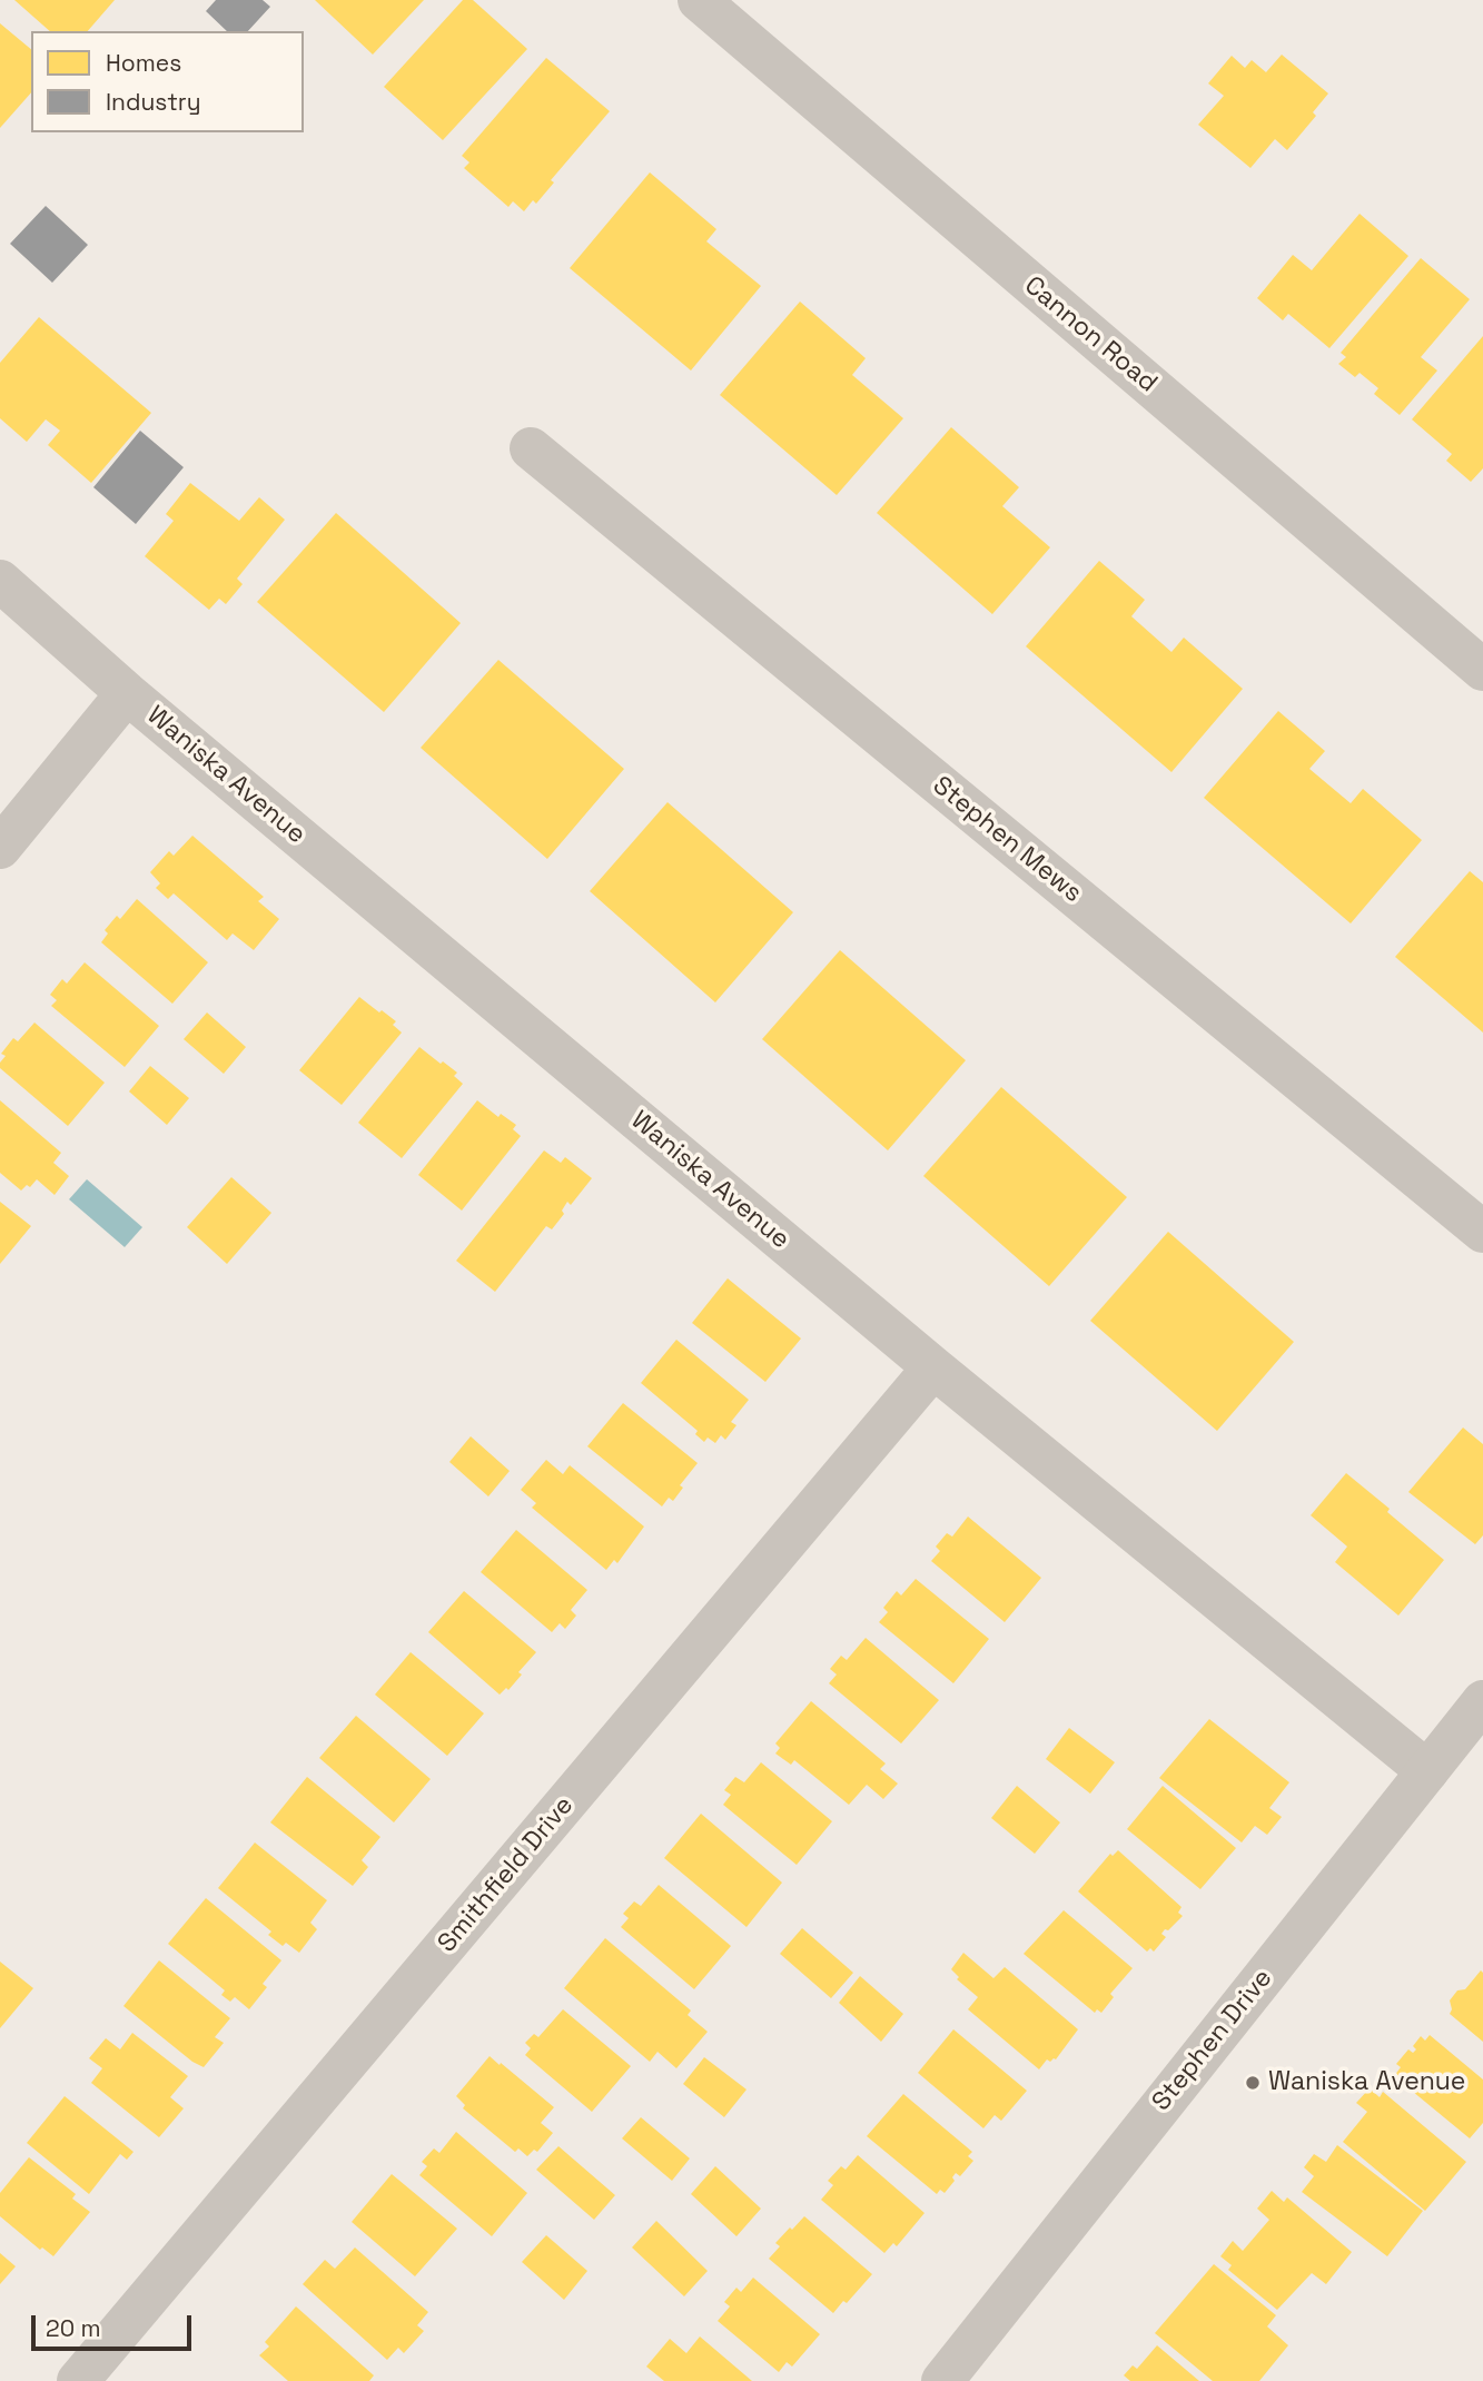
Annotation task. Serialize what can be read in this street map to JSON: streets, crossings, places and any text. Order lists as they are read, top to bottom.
{
  "streets": {
    "street": [
      "Cannon Road",
      "Waniska Avenue",
      "Stephen Mews",
      "Smithfield Drive",
      "Stephen Drive"
    ]
  },
  "crossings": [
    ["Waniska Avenue", "Smithfield Drive"],
    ["Waniska Avenue", "Stephen Drive"]
  ],
  "places": ["Waniska Avenue"],
  "legend": ["Homes", "Industry"],
  "scale_bar": "20 m"
}
